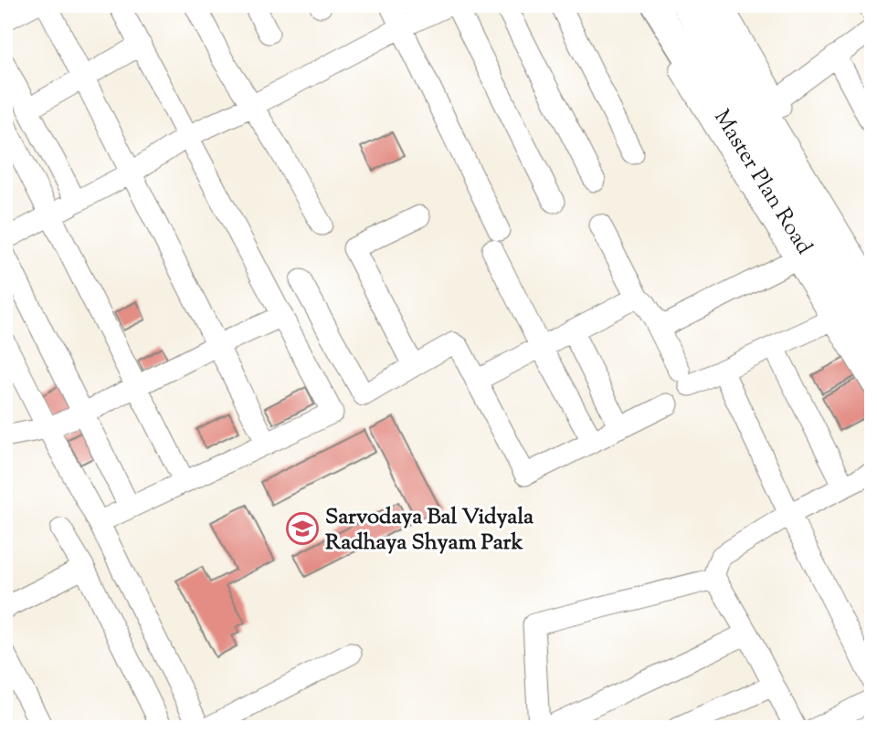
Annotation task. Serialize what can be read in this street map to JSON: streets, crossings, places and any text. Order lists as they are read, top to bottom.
{
  "streets": {
    "main road": ["Master Plan Road"]
  },
  "places": {
    "school or university": ["Sarvodaya Bal Vidyala Radhaya Shyam Park"]
  }
}
